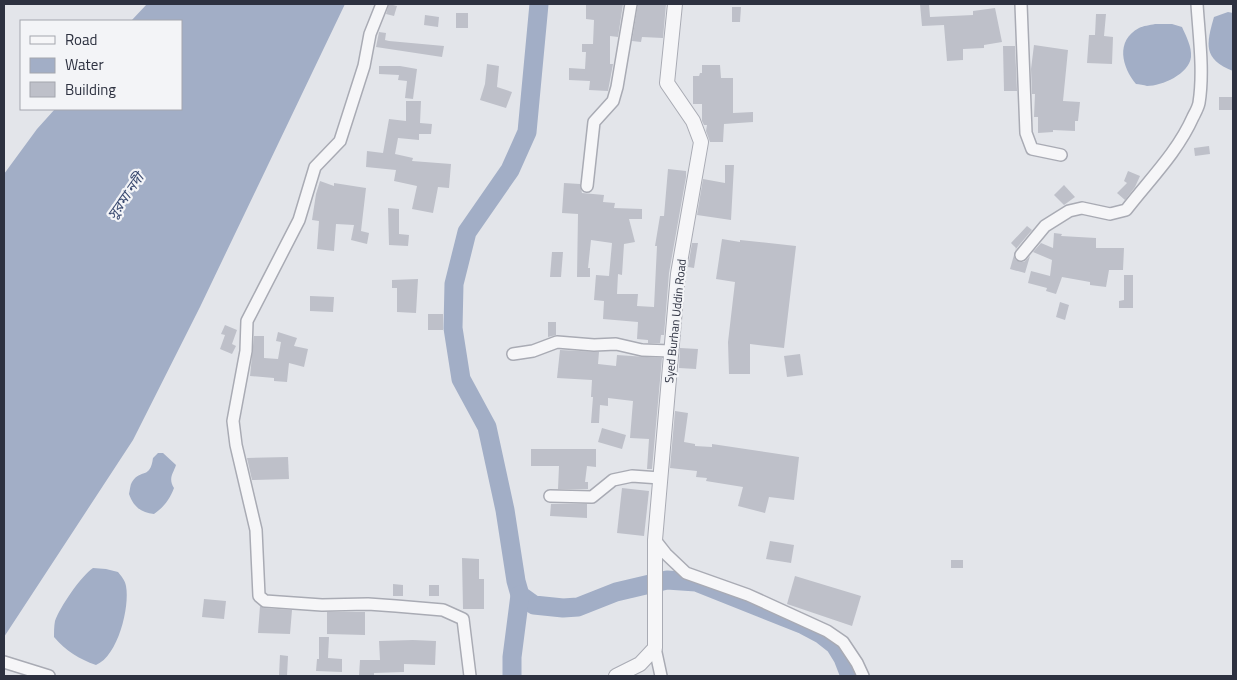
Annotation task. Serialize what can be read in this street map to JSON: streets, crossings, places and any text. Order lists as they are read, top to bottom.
{
  "streets": {
    "street": ["Syed Burhan Uddin Road"]
  },
  "water": ["সুরমা নদী"],
  "legend": ["Road", "Water", "Building"]
}
